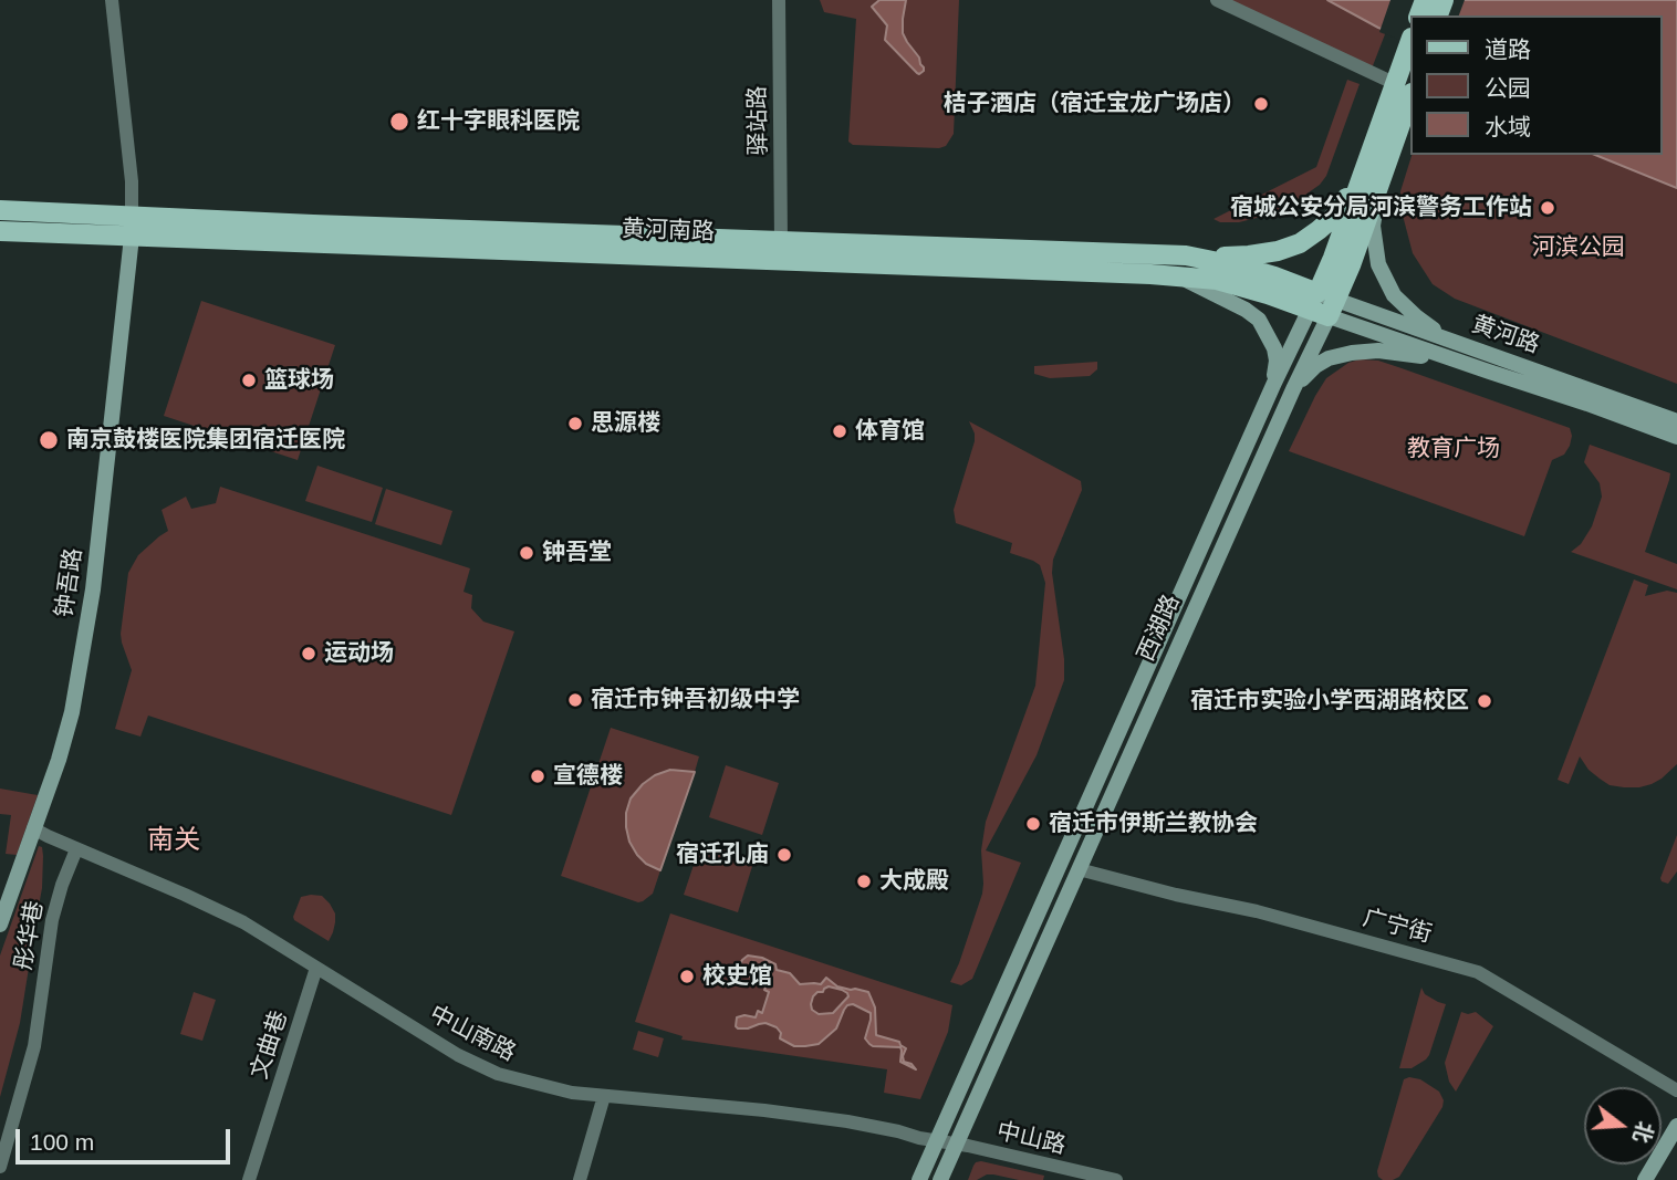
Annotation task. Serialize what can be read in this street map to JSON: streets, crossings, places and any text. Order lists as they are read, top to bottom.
{
  "streets": {
    "main road": [
      "黄河南路",
      "黄河路",
      "钟吾路",
      "西湖路"
    ],
    "street": [
      "驿站路",
      "广宁街",
      "彤华巷",
      "中山南路",
      "文曲巷",
      "中山路"
    ]
  },
  "crossings": [
    ["驿站路", "黄河南路"],
    ["黄河南路", "黄河路"],
    ["黄河南路", "钟吾路"],
    ["黄河南路", "西湖路"],
    ["黄河路", "西湖路"],
    ["钟吾路", "中山南路"],
    ["西湖路", "广宁街"],
    ["西湖路", "中山南路"],
    ["西湖路", "中山路"],
    ["彤华巷", "中山南路"],
    ["中山南路", "文曲巷"],
    ["中山南路", "中山路"]
  ],
  "districts": ["南关"],
  "parks": ["河滨公园", "教育广场"],
  "places": [
    "桔子酒店（宿迁宝龙广场店）",
    "红十字眼科医院",
    "宿城公安分局河滨警务工作站",
    "篮球场",
    "思源楼",
    "体育馆",
    "南京鼓楼医院集团宿迁医院",
    "钟吾堂",
    "运动场",
    "宿迁市钟吾初级中学",
    "宿迁市实验小学西湖路校区",
    "宣德楼",
    "宿迁市伊斯兰教协会",
    "宿迁孔庙",
    "大成殿",
    "校史馆"
  ],
  "legend": ["道路", "公园", "水域"],
  "scale_bar": "100 m",
  "north": "right"
}
